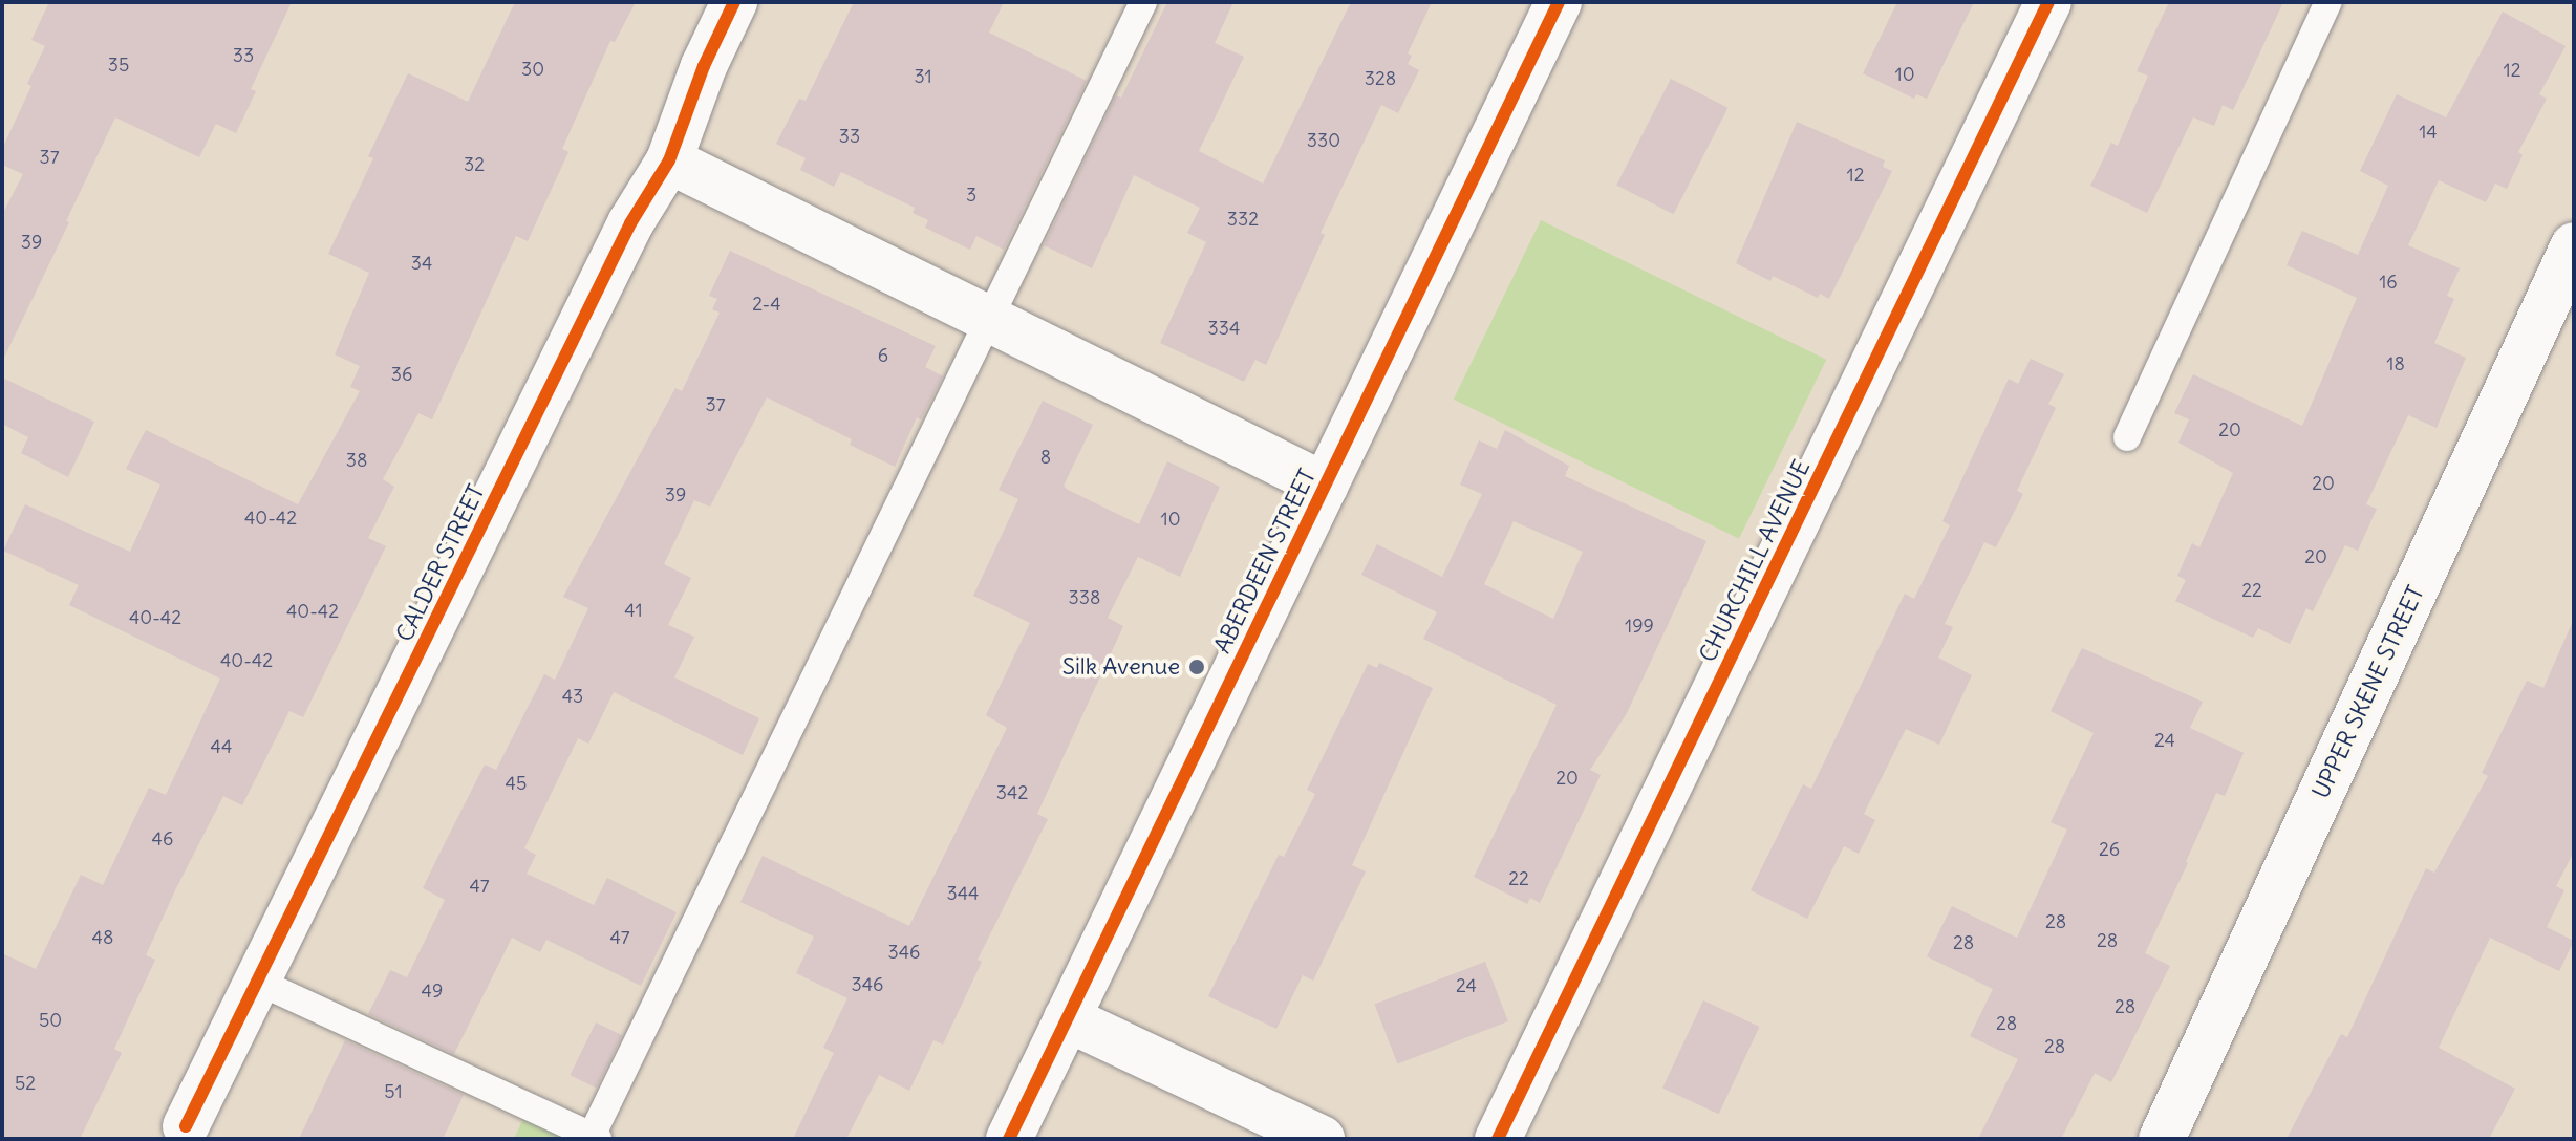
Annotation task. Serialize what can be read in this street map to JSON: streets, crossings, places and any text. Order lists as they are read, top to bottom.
{
  "streets": {
    "street": [
      "ABERDEEN STREET",
      "CHURCHILL AVENUE",
      "CALDER STREET",
      "UPPER SKENE STREET"
    ]
  },
  "places": ["Silk Avenue"],
  "house_numbers": [
    "33",
    "35",
    "30",
    "12",
    "10",
    "31",
    "328",
    "14",
    "33",
    "330",
    "37",
    "32",
    "12",
    "3",
    "332",
    "39",
    "34",
    "16",
    "2-4",
    "334",
    "6",
    "18",
    "36",
    "37",
    "20",
    "8",
    "38",
    "20",
    "39",
    "40-42",
    "10",
    "20",
    "22",
    "338",
    "41",
    "40-42",
    "40-42",
    "199",
    "40-42",
    "43",
    "24",
    "44",
    "20",
    "45",
    "342",
    "46",
    "26",
    "22",
    "47",
    "344",
    "28",
    "48",
    "47",
    "28",
    "28",
    "346",
    "346",
    "24",
    "49",
    "28",
    "50",
    "28",
    "28",
    "52",
    "51"
  ]
}
